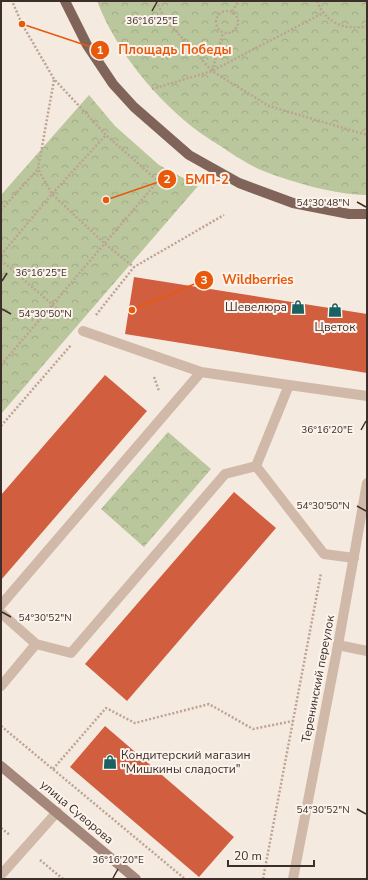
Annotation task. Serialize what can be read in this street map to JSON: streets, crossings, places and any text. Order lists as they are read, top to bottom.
{
  "streets": {
    "street": ["Теренинский переулок", "улица Суворова"]
  },
  "places": {
    "other": ["Площадь Победы", "БМП-2", "Wildberries"],
    "shop": ["Шевелюра", "Цветок", "Кондитерский магазин \"Мишкины сладости\""]
  },
  "scale_bar": "20 m",
  "coordinates": [
    "36°16'25\"E",
    "54°30'48\"N",
    "54°30'50\"N",
    "36°16'20\"E",
    "54°30'52\"N"
  ]
}
